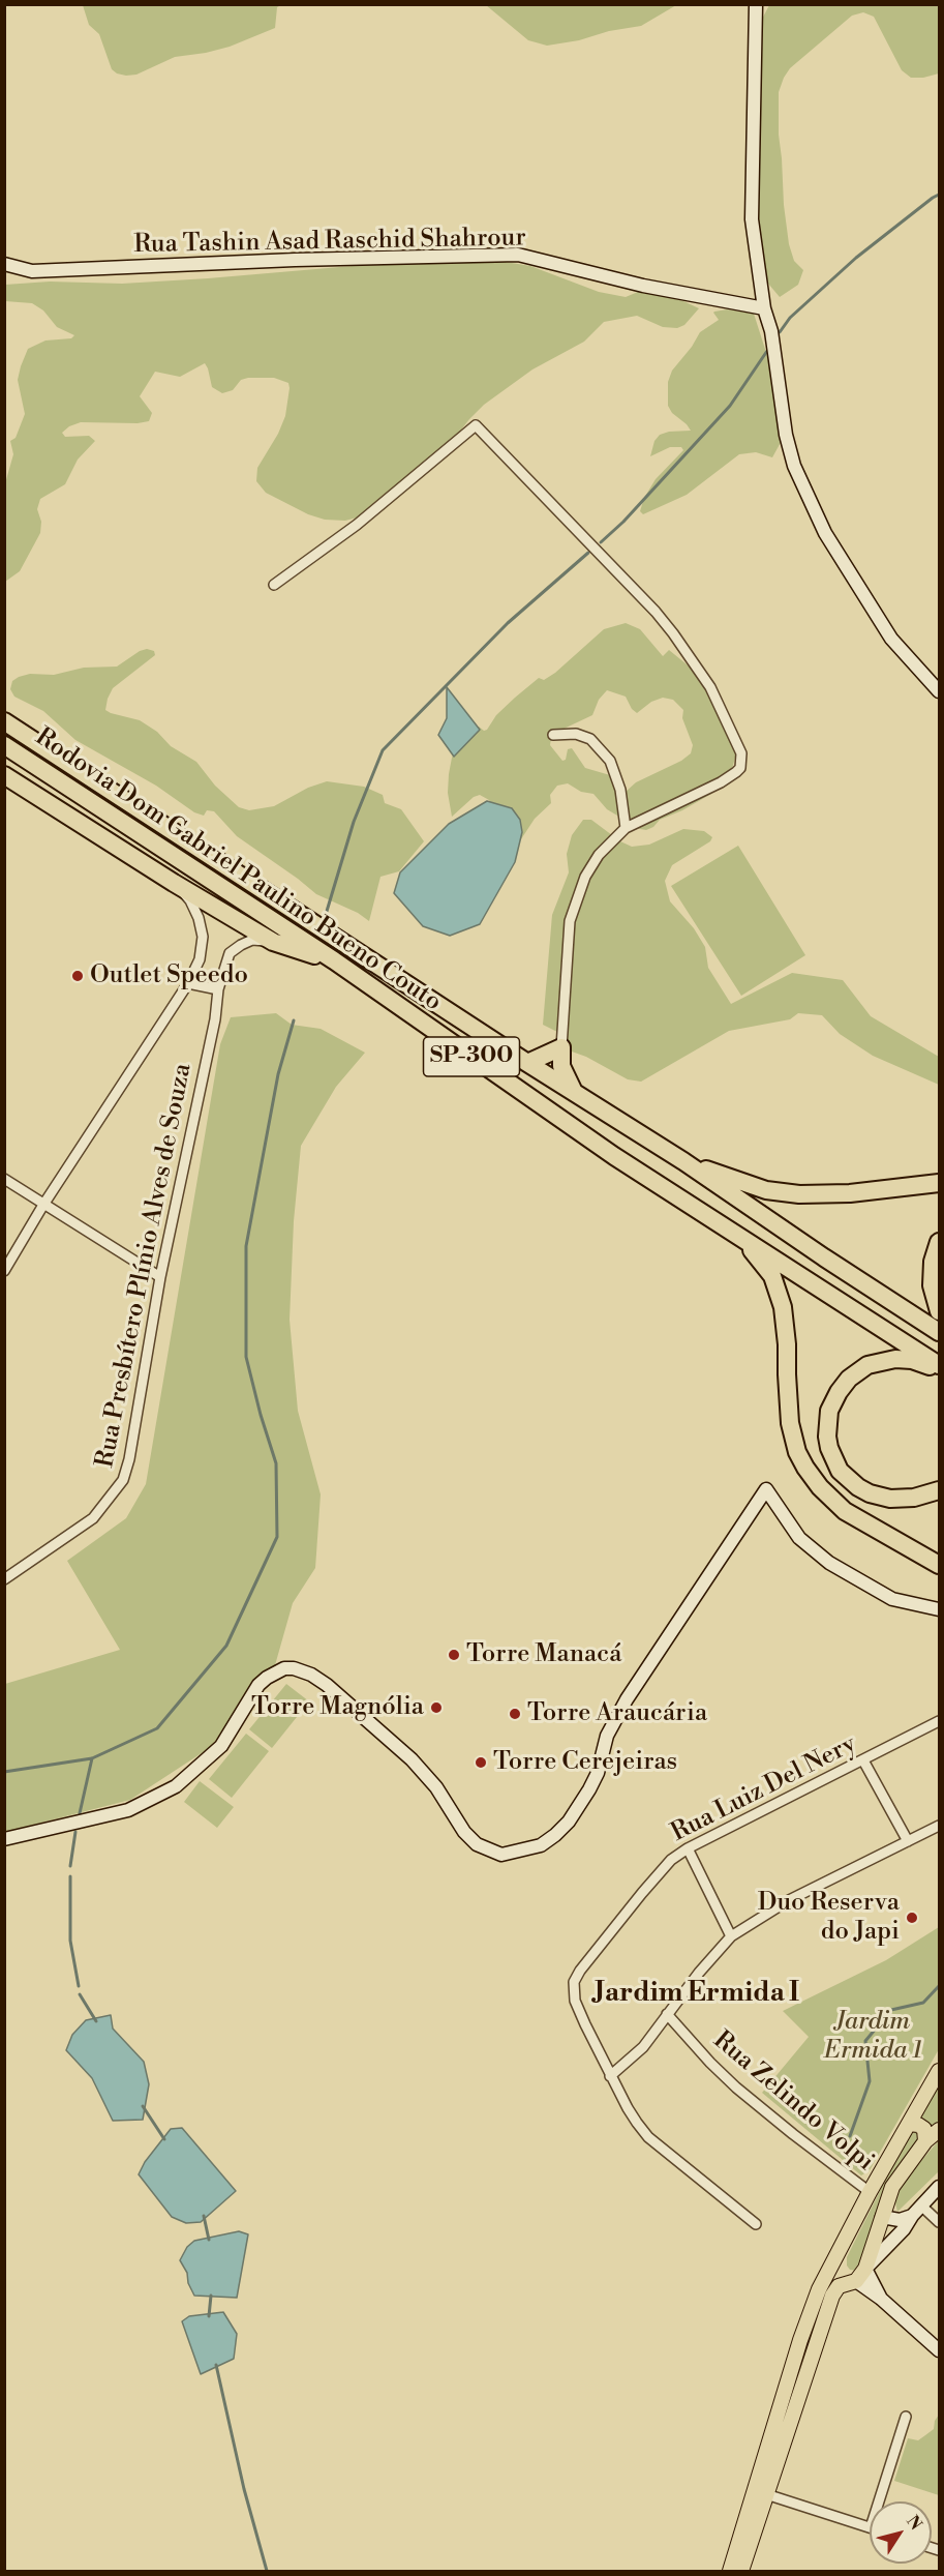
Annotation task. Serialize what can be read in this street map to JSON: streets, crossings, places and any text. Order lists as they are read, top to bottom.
{
  "streets": {
    "highway": ["Rodovia Dom Gabriel Paulino Bueno Couto", "SP-300"],
    "street": [
      "Rua Tashin Asad Raschid Shahrour",
      "Rua Presbítero Plínio Alves de Souza",
      "Rua Luiz Del Nery",
      "Rua Zelindo Volpi"
    ]
  },
  "districts": ["Jardim Ermida I"],
  "parks": ["Jardim Ermida 1"],
  "places": [
    "Outlet Speedo",
    "Torre Manacá",
    "Torre Magnólia",
    "Torre Araucária",
    "Torre Cerejeiras",
    "Duo Reserva do Japi"
  ],
  "north": "top right"
}
